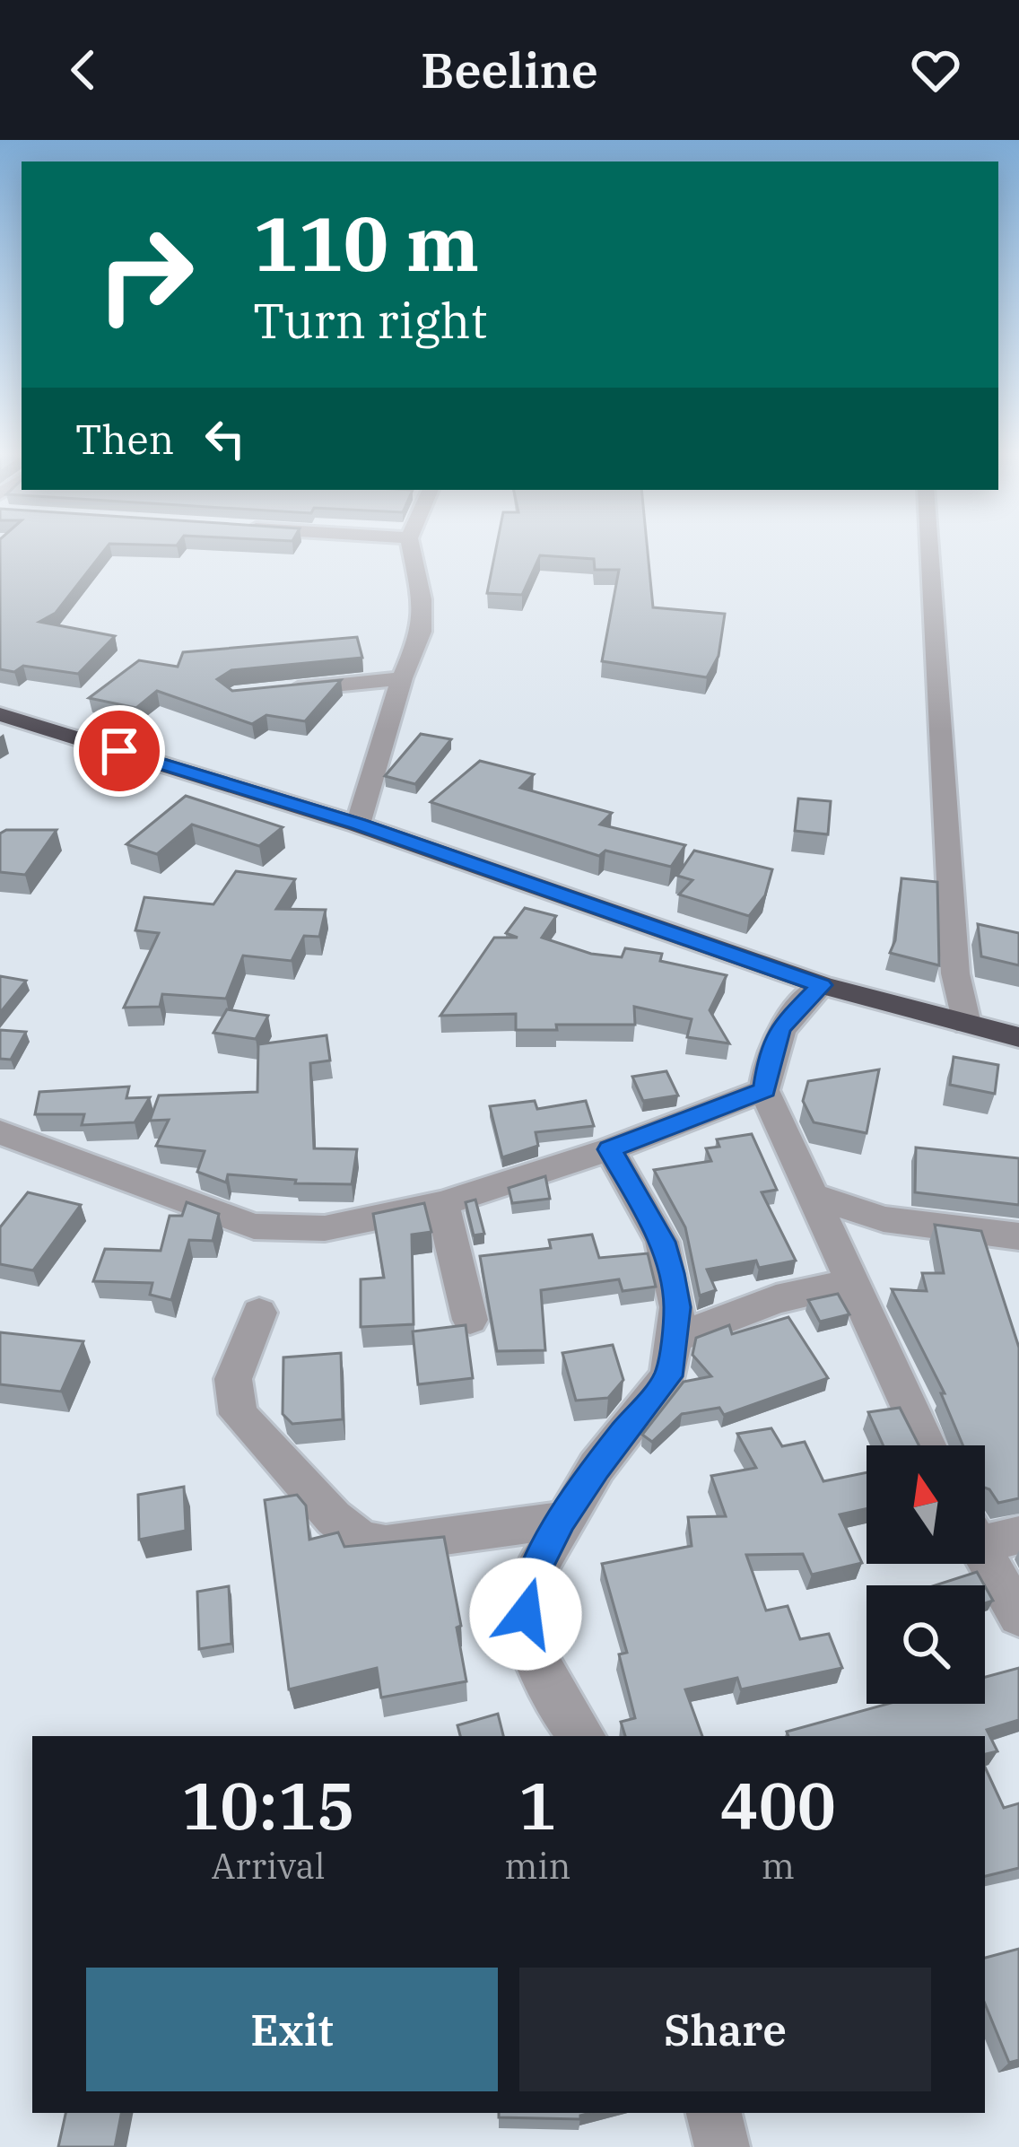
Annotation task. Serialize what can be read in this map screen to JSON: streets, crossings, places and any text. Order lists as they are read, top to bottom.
{
  "north": "top",
  "page": {
    "header": "Beeline",
    "turn": ["110 m", "Turn right"],
    "then": "Then",
    "eta": [
      "10:15",
      "Arrival",
      "1",
      "min",
      "400",
      "m"
    ],
    "buttons": ["Exit", "Share"]
  }
}
